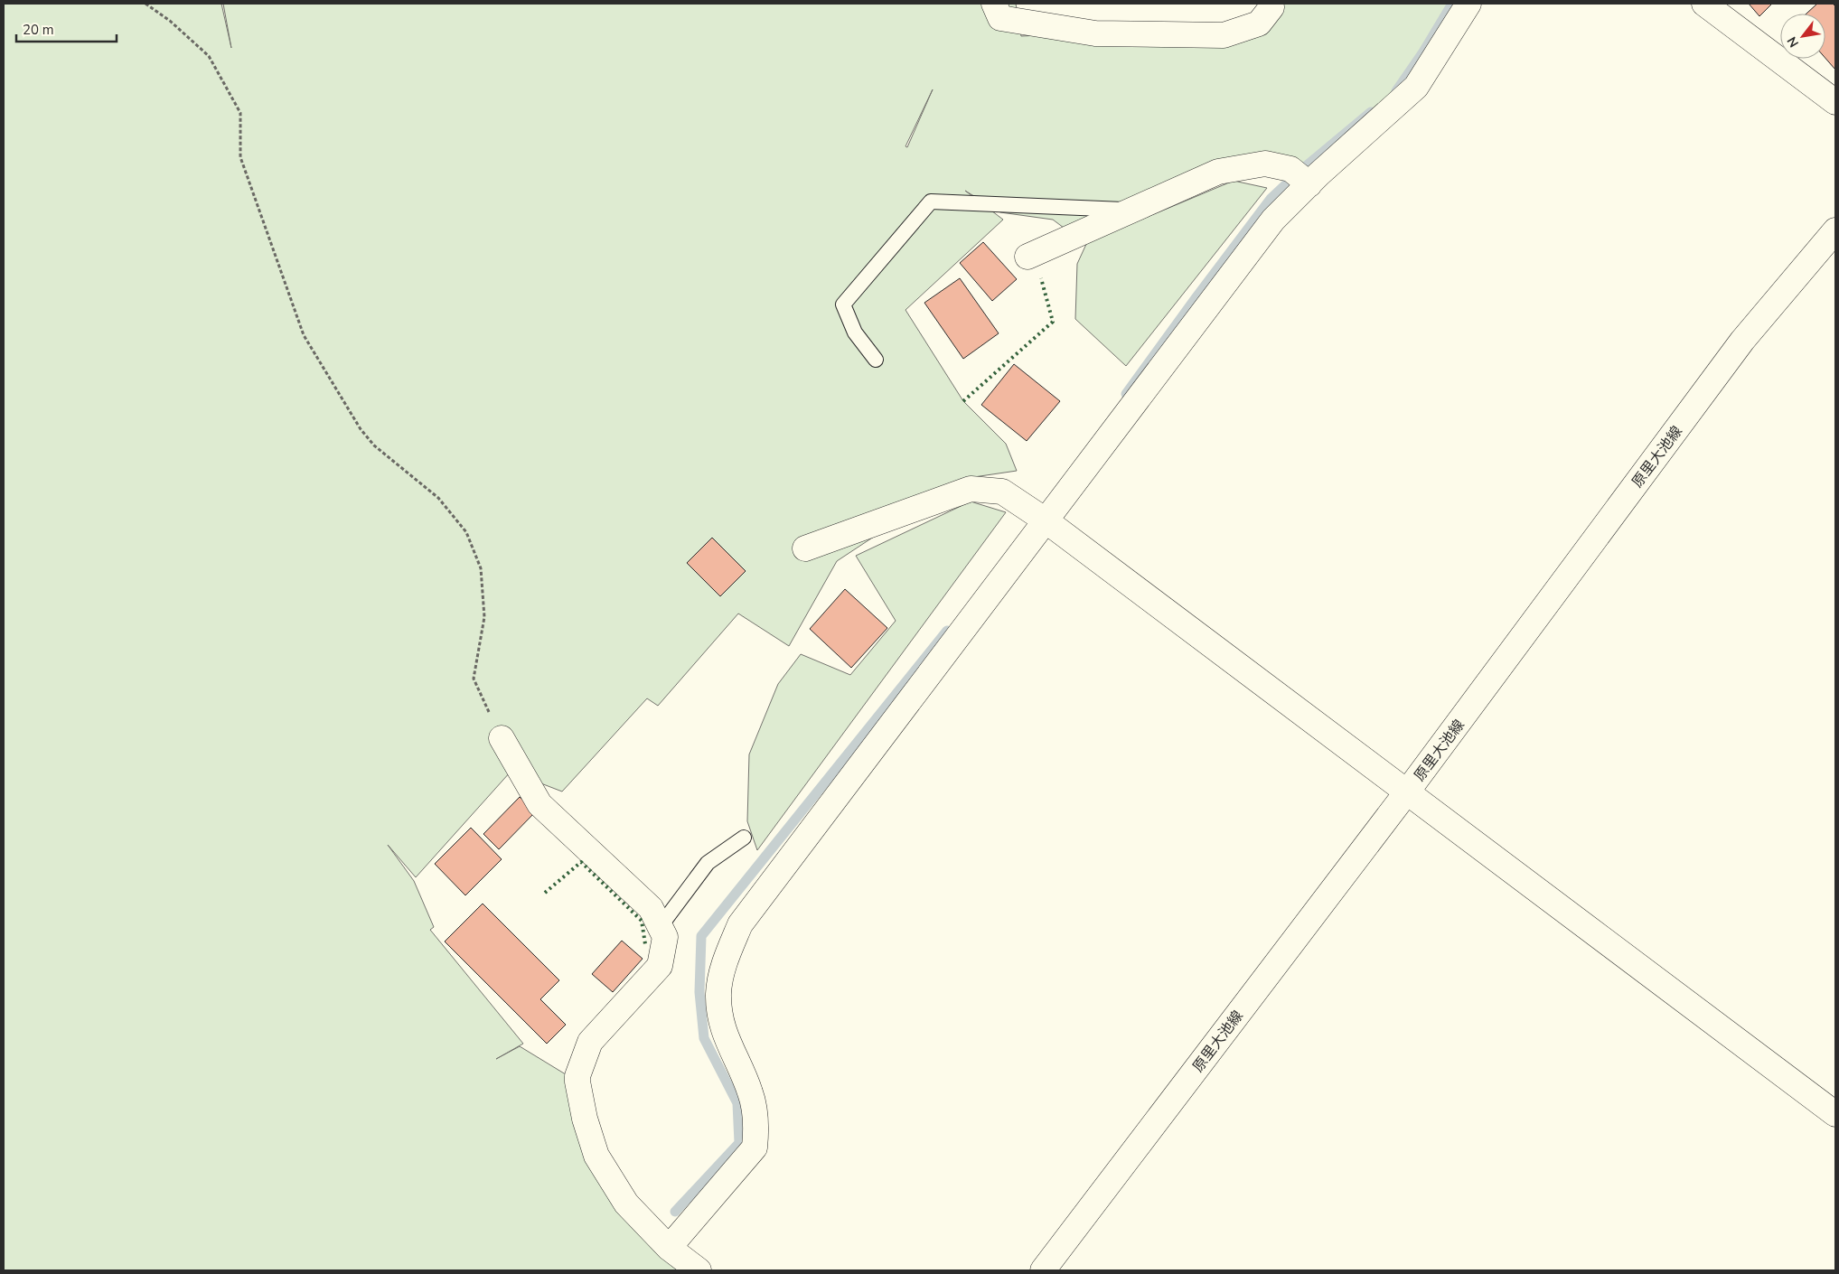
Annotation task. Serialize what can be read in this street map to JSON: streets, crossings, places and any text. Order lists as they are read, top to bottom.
{
  "streets": {
    "street": ["原里大池線"]
  },
  "scale_bar": "20 m",
  "north": "bottom left"
}
